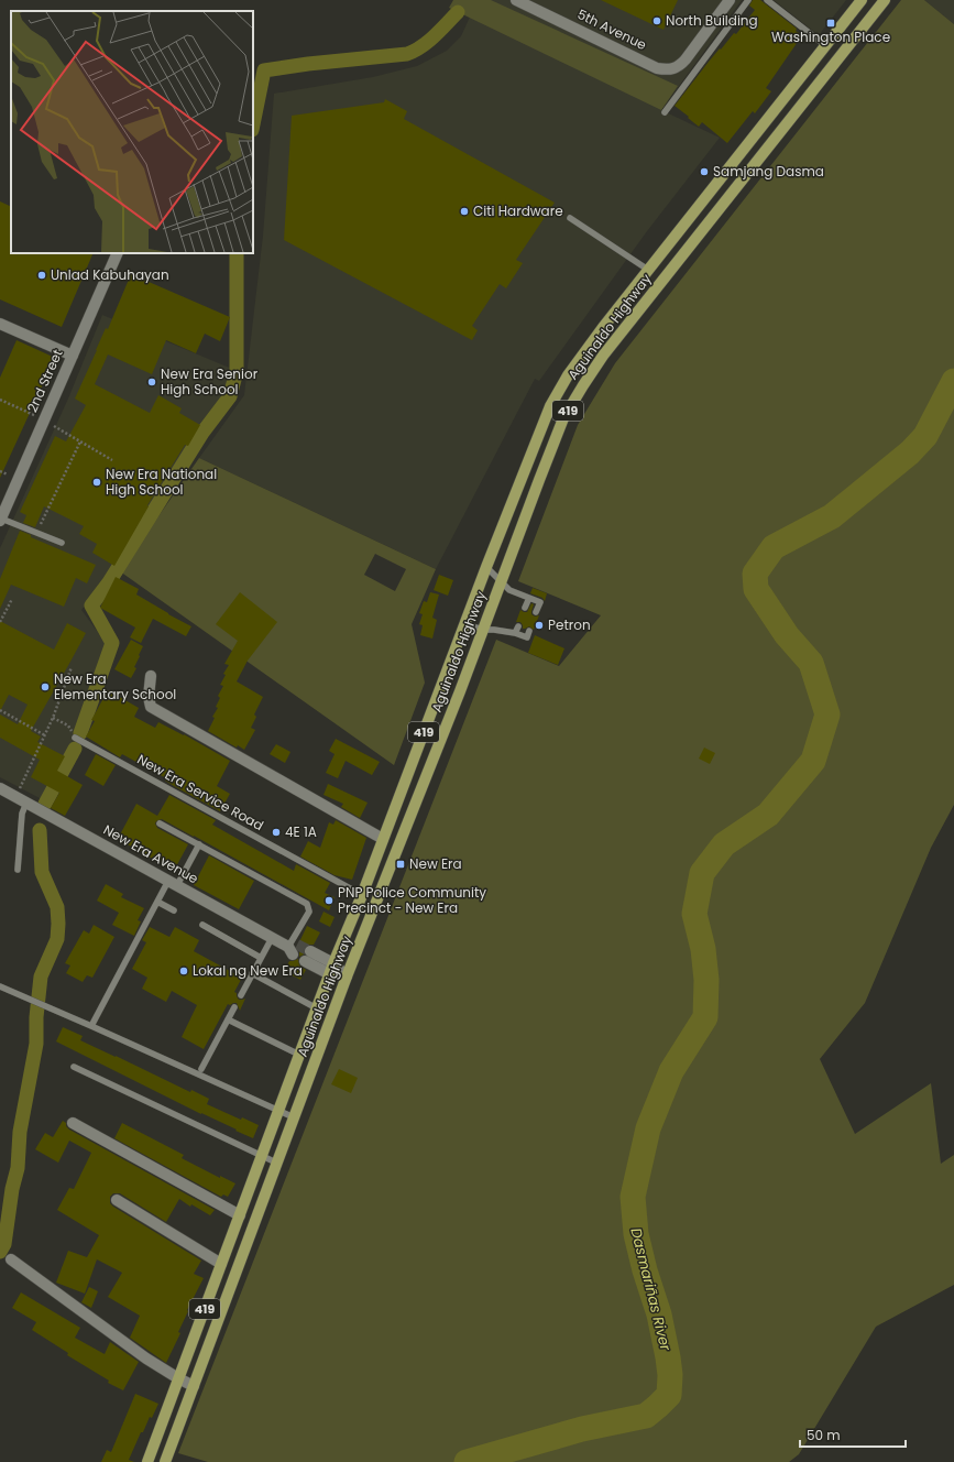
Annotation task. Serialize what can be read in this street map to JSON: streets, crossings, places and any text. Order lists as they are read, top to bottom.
{
  "streets": {
    "main road": ["Aguinaldo Highway", "419"],
    "street": ["5th Avenue", "2nd Street", "New Era Avenue"],
    "lane": ["New Era Service Road"]
  },
  "crossings": [
    ["Aguinaldo Highway", "New Era Service Road"]
  ],
  "water": ["Dasmariñas River"],
  "places": {
    "other": [
      "North Building",
      "Samjang Dasma",
      "Citi Hardware",
      "Unlad Kabuhayan",
      "New Era Senior High School",
      "New Era National High School",
      "Petron",
      "New Era Elementary School",
      "4E 1A",
      "PNP Police Community Precinct - New Era",
      "Lokal ng New Era"
    ],
    "transit": ["Washington Place", "New Era"]
  },
  "scale_bar": "50 m"
}
